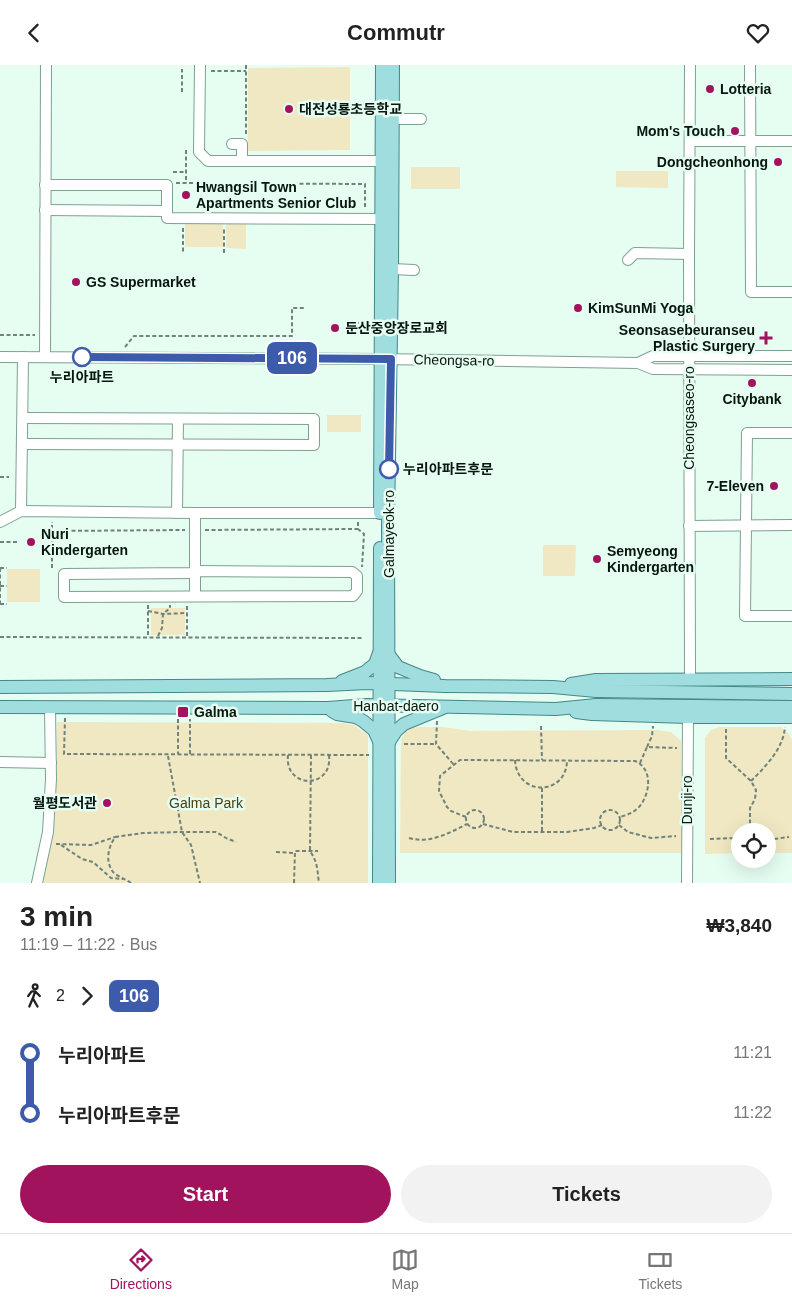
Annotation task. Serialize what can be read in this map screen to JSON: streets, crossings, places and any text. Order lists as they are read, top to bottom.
{
  "streets": {
    "main road": ["Galmayeok-ro", "Hanbat-daero"],
    "street": ["Cheongsa-ro", "Cheongsaseo-ro", "Dunji-ro"]
  },
  "crossings": [
    ["Cheongsa-ro", "Cheongsaseo-ro"],
    ["Cheongsa-ro", "Galmayeok-ro"],
    ["Galmayeok-ro", "Hanbat-daero"]
  ],
  "parks": ["Galma Park"],
  "places": {
    "other": [
      "Lotteria",
      "대전성룡초등학교",
      "Mom's Touch",
      "Dongcheonhong",
      "Hwangsil Town Apartments Senior Club",
      "GS Supermarket",
      "KimSunMi Yoga",
      "둔산중앙장로교회",
      "누리아파트",
      "Citybank",
      "누리아파트후문",
      "7-Eleven",
      "Nuri Kindergarten",
      "Semyeong Kindergarten",
      "월평도서관"
    ],
    "health": ["Seonsasebeuranseu Plastic Surgery"],
    "transit": ["Galma"]
  },
  "lines": ["bus line 106"],
  "page": {
    "header": "Commutr",
    "on_map": "106",
    "heading": ["3 min", "11:19 – 11:22 · Bus", "₩3,840"],
    "legs": ["2", "106"],
    "list": [
      {
        "name": "누리아파트",
        "value": "11:21"
      },
      {
        "name": "누리아파트후문",
        "value": "11:22"
      }
    ],
    "buttons": ["Start", "Tickets"],
    "tabs": ["Directions", "Map", "Tickets"]
  }
}
